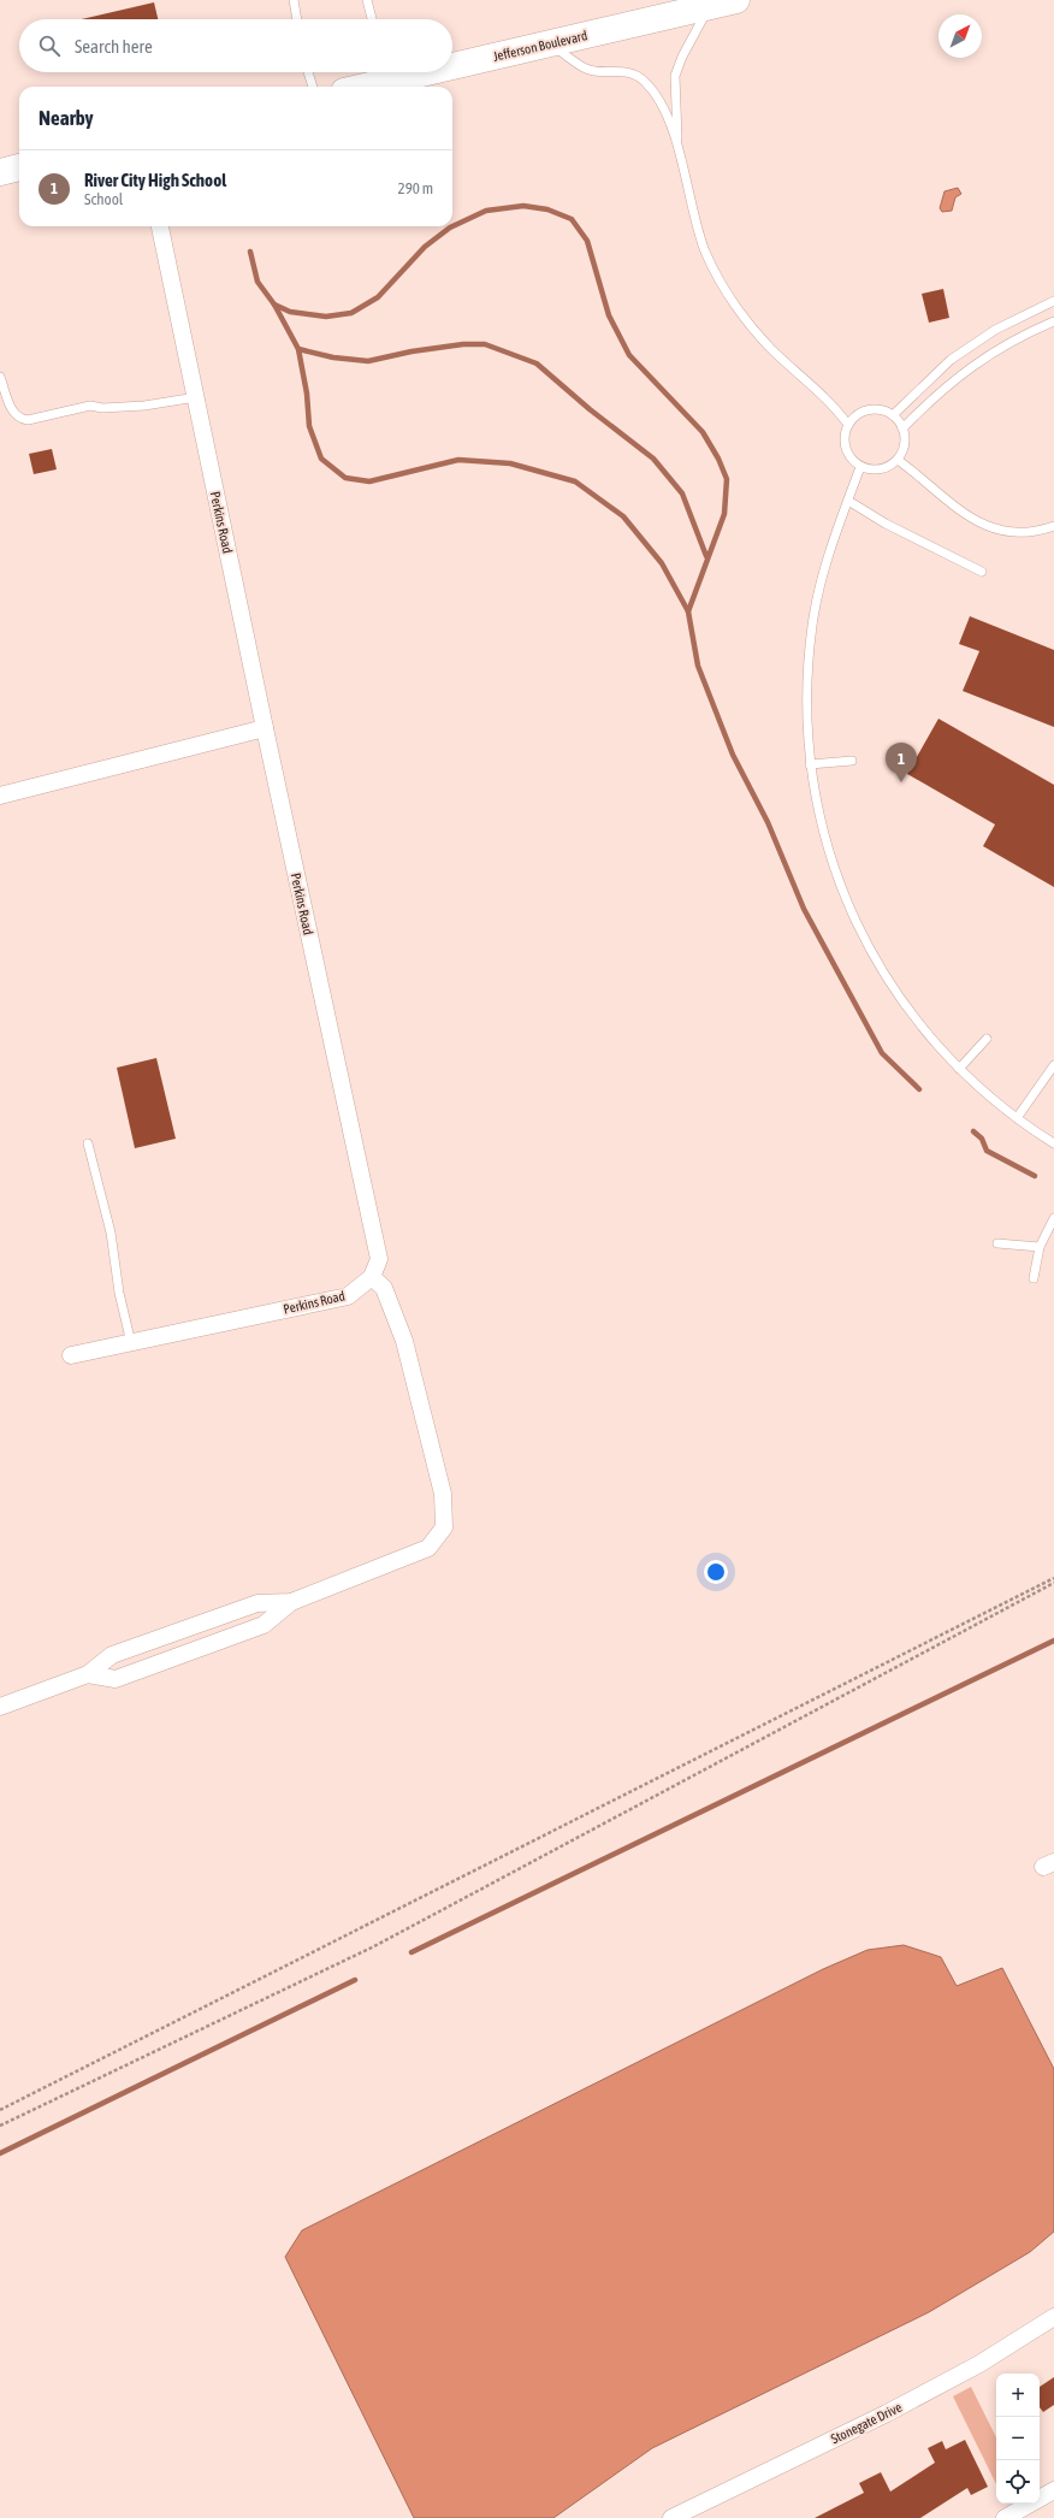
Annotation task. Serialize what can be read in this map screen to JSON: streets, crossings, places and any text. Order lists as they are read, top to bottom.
{
  "streets": {
    "main road": ["Jefferson Boulevard"],
    "street": ["Perkins Road", "Stonegate Drive"]
  },
  "north": "top right",
  "page": {
    "search": "Search here",
    "heading": "Nearby",
    "list": [
      {
        "mark": "1",
        "name": "River City High School",
        "note": "School",
        "value": "290 m"
      }
    ],
    "pins": "1",
    "map_buttons": ["+", "−"]
  }
}
